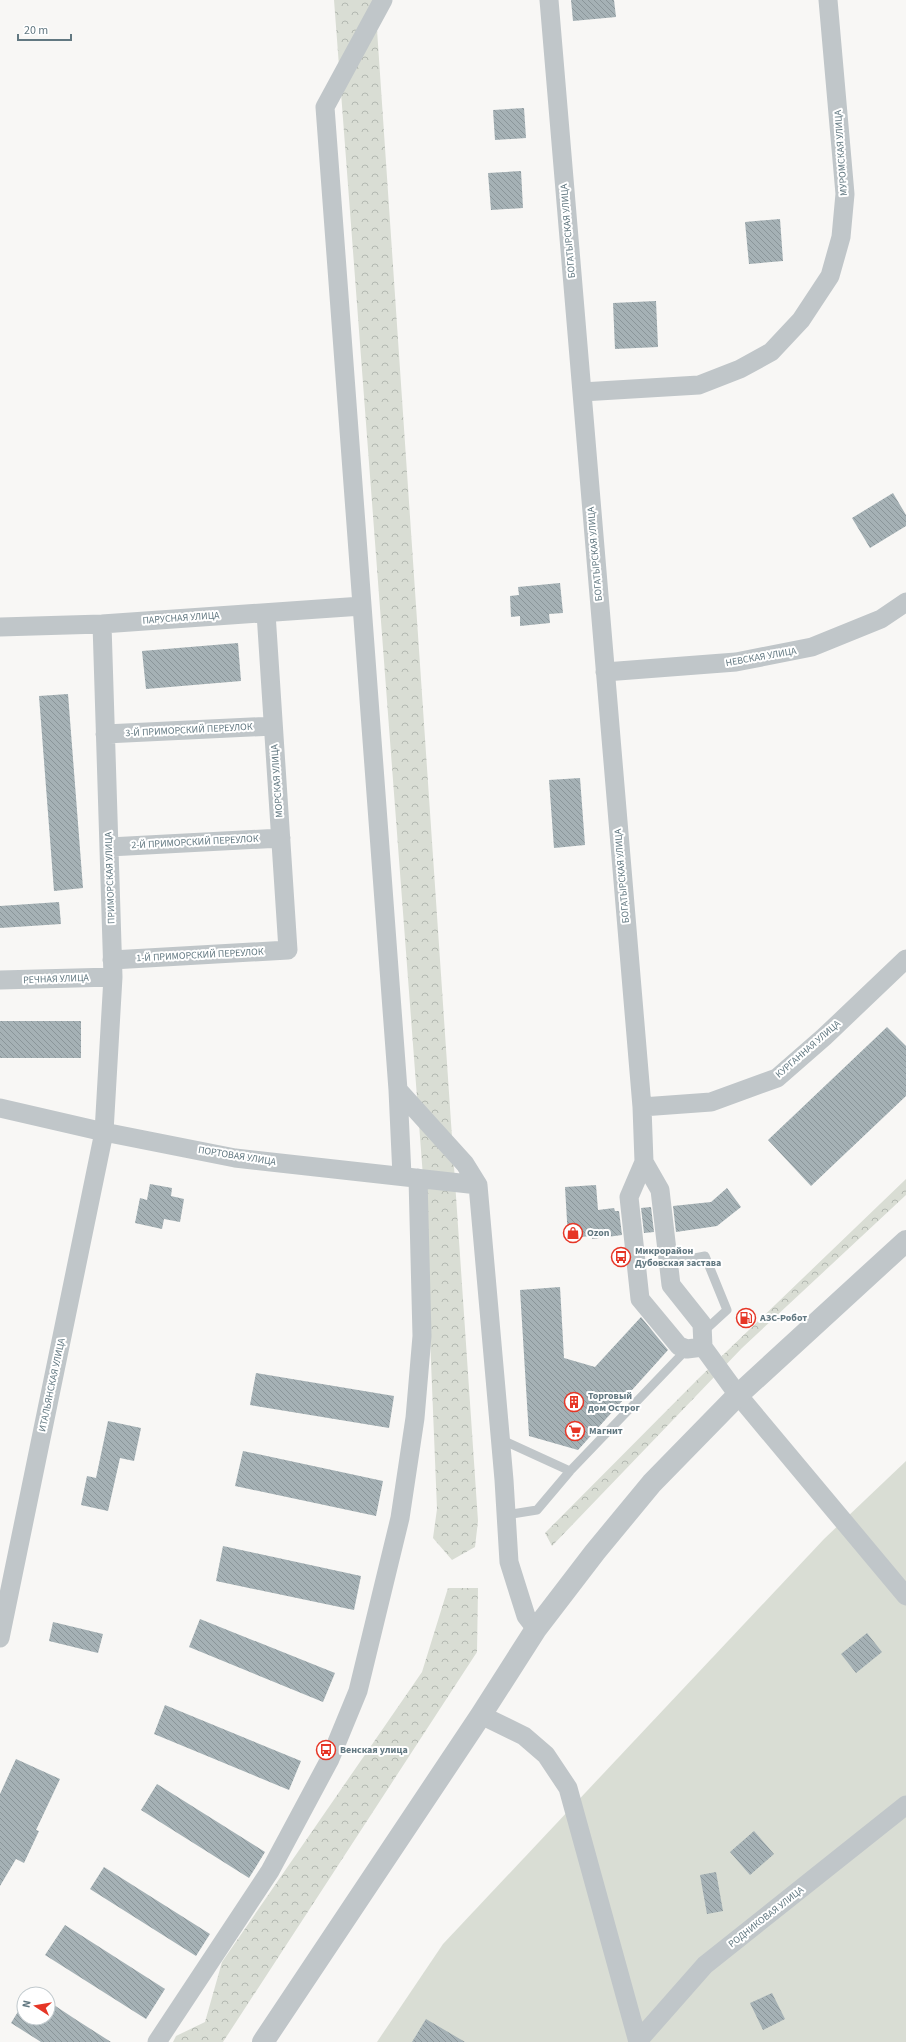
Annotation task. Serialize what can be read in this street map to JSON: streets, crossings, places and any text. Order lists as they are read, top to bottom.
{
  "streets": {
    "street": [
      "МУРОМСКАЯ УЛИЦА",
      "БОГАТЫРСКАЯ УЛИЦА",
      "ПАРУСНАЯ УЛИЦА",
      "НЕВСКАЯ УЛИЦА",
      "3-Й ПРИМОРСКИЙ ПЕРЕУЛОК",
      "МОРСКАЯ УЛИЦА",
      "2-Й ПРИМОРСКИЙ ПЕРЕУЛОК",
      "ПРИМОРСКАЯ УЛИЦА",
      "1-Й ПРИМОРСКИЙ ПЕРЕУЛОК",
      "РЕЧНАЯ УЛИЦА",
      "КУРГАННАЯ УЛИЦА",
      "ПОРТОВАЯ УЛИЦА",
      "ИТАЛЬЯНСКАЯ УЛИЦА",
      "РОДНИКОВАЯ УЛИЦА"
    ]
  },
  "crossings": [
    ["МУРОМСКАЯ УЛИЦА", "БОГАТЫРСКАЯ УЛИЦА"],
    ["БОГАТЫРСКАЯ УЛИЦА", "НЕВСКАЯ УЛИЦА"],
    ["БОГАТЫРСКАЯ УЛИЦА", "КУРГАННАЯ УЛИЦА"],
    ["ПАРУСНАЯ УЛИЦА", "МОРСКАЯ УЛИЦА"],
    ["ПАРУСНАЯ УЛИЦА", "ПРИМОРСКАЯ УЛИЦА"],
    ["3-Й ПРИМОРСКИЙ ПЕРЕУЛОК", "МОРСКАЯ УЛИЦА"],
    ["3-Й ПРИМОРСКИЙ ПЕРЕУЛОК", "ПРИМОРСКАЯ УЛИЦА"],
    ["МОРСКАЯ УЛИЦА", "2-Й ПРИМОРСКИЙ ПЕРЕУЛОК"],
    ["МОРСКАЯ УЛИЦА", "1-Й ПРИМОРСКИЙ ПЕРЕУЛОК"],
    ["2-Й ПРИМОРСКИЙ ПЕРЕУЛОК", "ПРИМОРСКАЯ УЛИЦА"],
    ["ПРИМОРСКАЯ УЛИЦА", "1-Й ПРИМОРСКИЙ ПЕРЕУЛОК"],
    ["ПРИМОРСКАЯ УЛИЦА", "РЕЧНАЯ УЛИЦА"],
    ["ПРИМОРСКАЯ УЛИЦА", "ПОРТОВАЯ УЛИЦА"],
    ["ПРИМОРСКАЯ УЛИЦА", "ИТАЛЬЯНСКАЯ УЛИЦА"],
    ["1-Й ПРИМОРСКИЙ ПЕРЕУЛОК", "РЕЧНАЯ УЛИЦА"],
    ["ПОРТОВАЯ УЛИЦА", "ИТАЛЬЯНСКАЯ УЛИЦА"]
  ],
  "places": {
    "shop": ["Ozon"],
    "bus stop": ["Микрорайон Дубовская застава", "Венская улица"],
    "fuel station": ["АЗС-Робот"],
    "building": ["Торговый дом Острог"],
    "supermarket": ["Магнит"]
  },
  "scale_bar": "20 m",
  "north": "left"
}
